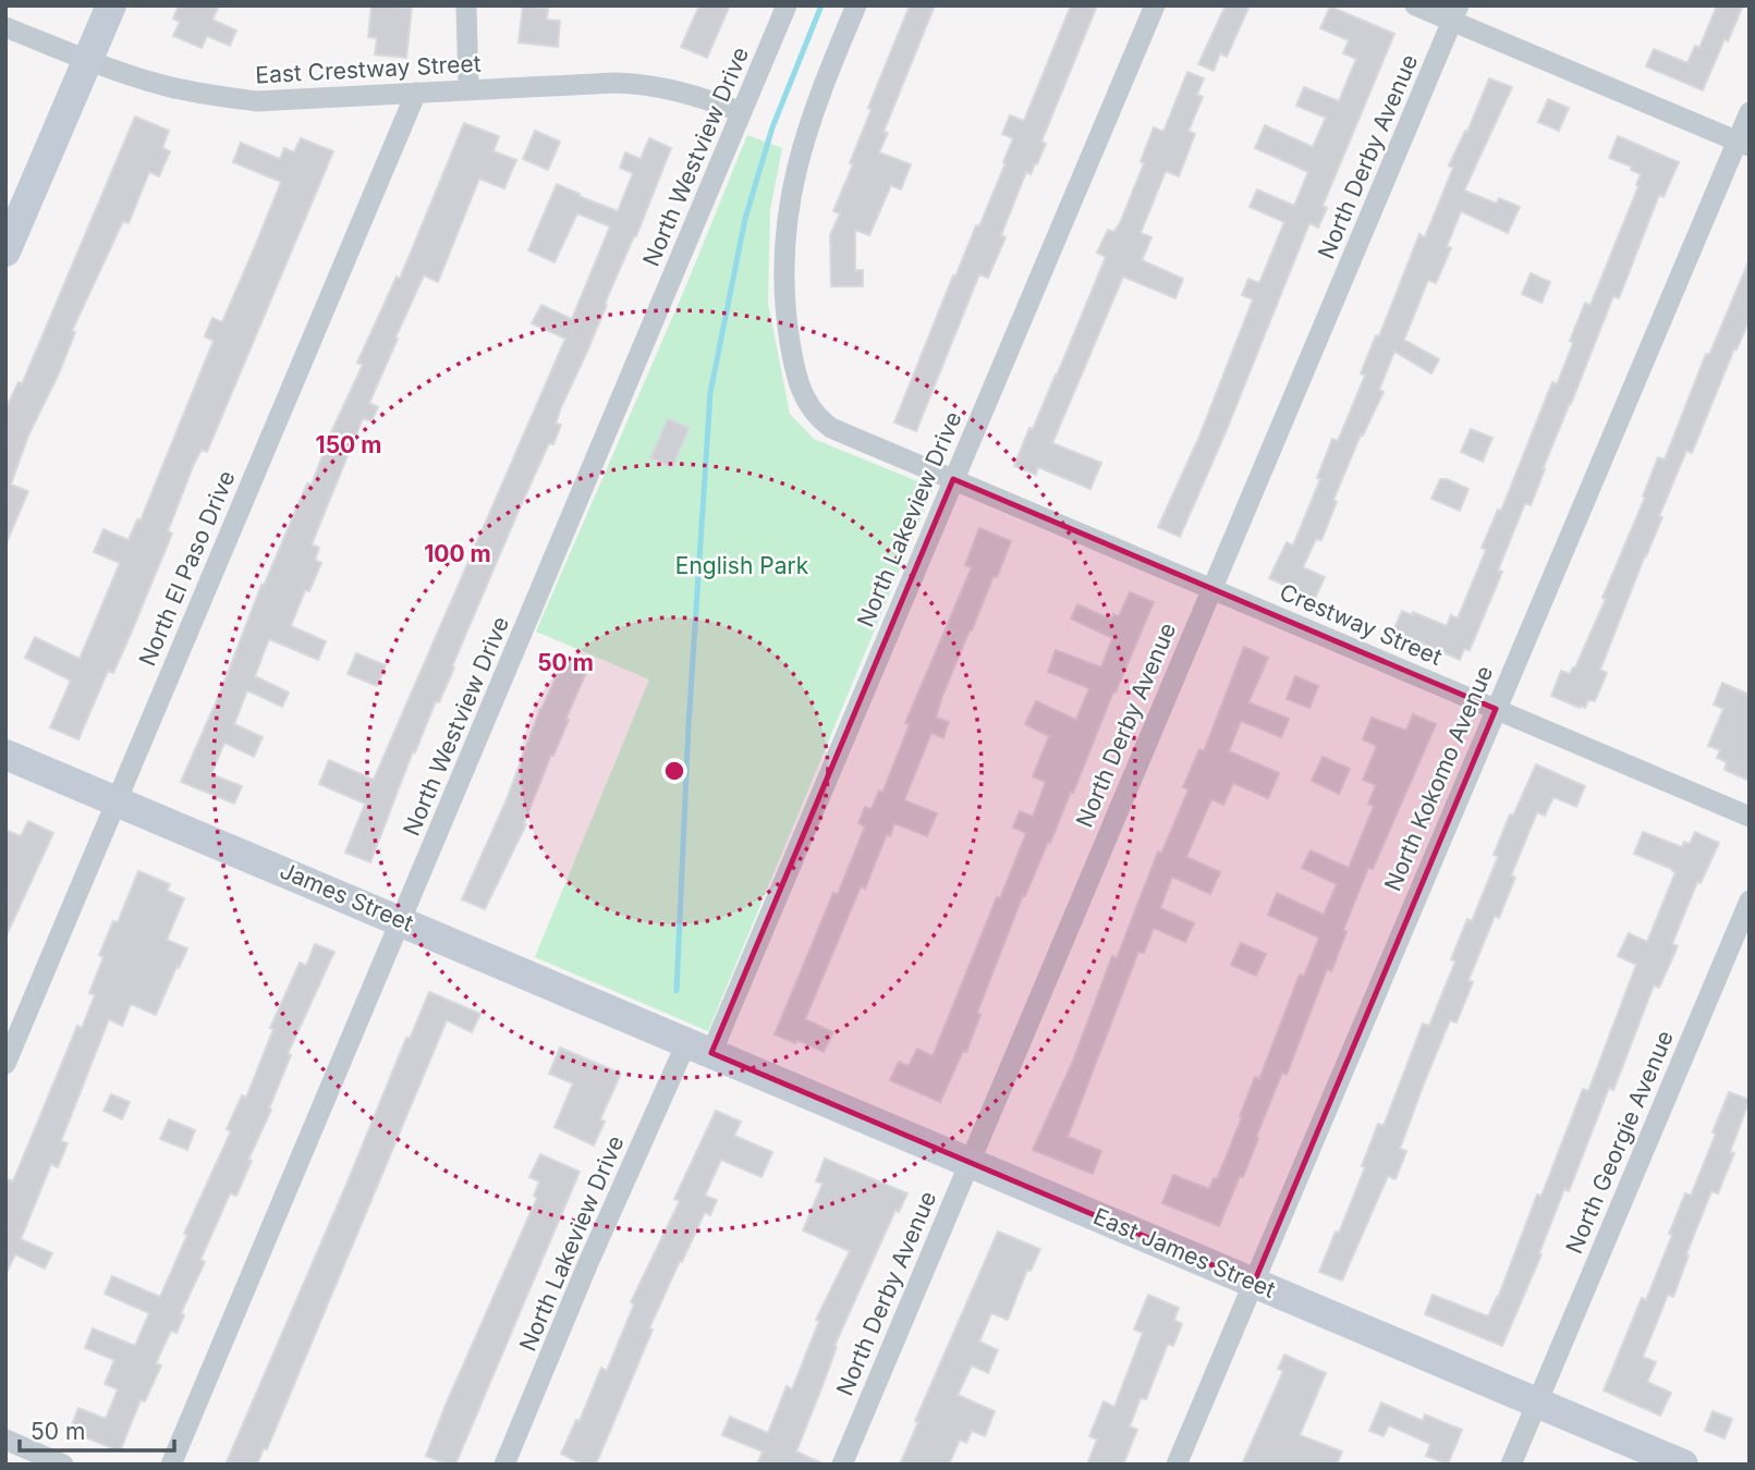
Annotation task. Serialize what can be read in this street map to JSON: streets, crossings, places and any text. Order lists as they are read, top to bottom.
{
  "streets": {
    "street": [
      "East Crestway Street",
      "North Westview Drive",
      "North Derby Avenue",
      "North Lakeview Drive",
      "North El Paso Drive",
      "Crestway Street",
      "North Kokomo Avenue",
      "James Street",
      "North Georgie Avenue",
      "East James Street"
    ]
  },
  "crossings": [
    ["East Crestway Street", "North Westview Drive"],
    ["East Crestway Street", "North El Paso Drive"],
    ["North Westview Drive", "James Street"],
    ["North Derby Avenue", "Crestway Street"],
    ["North Derby Avenue", "East James Street"],
    ["North Lakeview Drive", "Crestway Street"],
    ["North Lakeview Drive", "James Street"],
    ["North Lakeview Drive", "East James Street"],
    ["North El Paso Drive", "James Street"],
    ["Crestway Street", "North Kokomo Avenue"],
    ["North Kokomo Avenue", "East James Street"],
    ["James Street", "East James Street"],
    ["North Georgie Avenue", "East James Street"]
  ],
  "parks": ["English Park"],
  "scale_bar": "50 m",
  "rings": ["150 m", "100 m", "50 m"]
}
